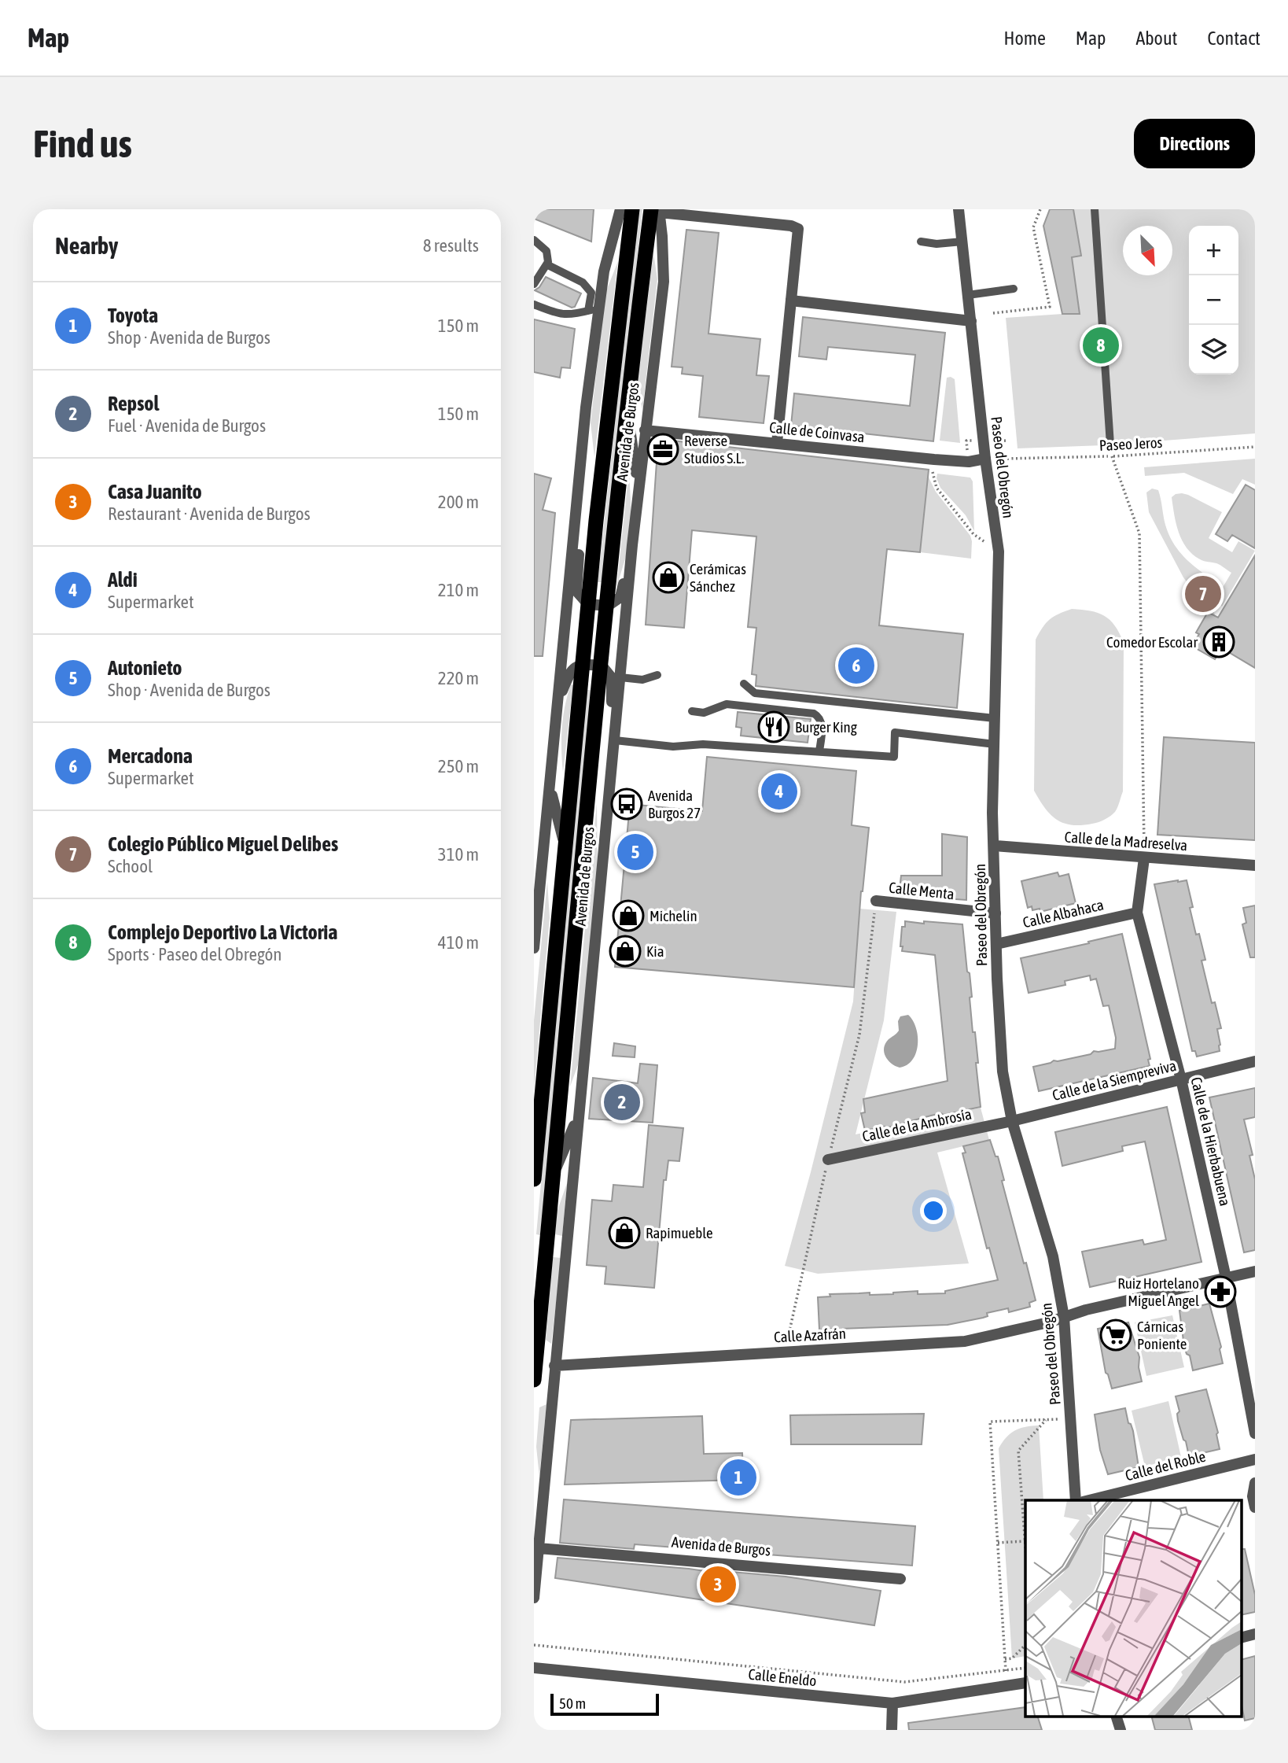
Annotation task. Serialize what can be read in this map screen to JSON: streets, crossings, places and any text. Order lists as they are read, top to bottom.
{
  "streets": {
    "highway": ["Avenida de Burgos"],
    "street": [
      "Calle de Coinvasa",
      "Paseo del Obregón",
      "Calle de la Madreselva",
      "Calle Menta",
      "Calle Albahaca",
      "Calle de la Siempreviva",
      "Calle de la Ambrosía",
      "Calle de la Hierbabuena",
      "Calle Azafrán",
      "Calle del Roble",
      "Calle Eneldo"
    ],
    "path": ["Paseo Jeros"]
  },
  "crossings": [
    ["Avenida de Burgos", "Calle de Coinvasa"],
    ["Avenida de Burgos", "Calle Azafrán"],
    ["Calle de Coinvasa", "Paseo del Obregón"],
    ["Paseo del Obregón", "Calle de la Madreselva"],
    ["Paseo del Obregón", "Calle Menta"],
    ["Paseo del Obregón", "Calle Albahaca"],
    ["Paseo del Obregón", "Calle de la Siempreviva"],
    ["Paseo del Obregón", "Calle de la Ambrosía"],
    ["Paseo del Obregón", "Calle Azafrán"],
    ["Calle de la Madreselva", "Calle de la Hierbabuena"],
    ["Calle Albahaca", "Calle de la Hierbabuena"],
    ["Calle de la Siempreviva", "Calle de la Ambrosía"],
    ["Calle de la Siempreviva", "Calle de la Hierbabuena"],
    ["Calle de la Hierbabuena", "Calle Azafrán"]
  ],
  "places": {
    "office": ["Reverse Studios S.L."],
    "shop": [
      "Cerámicas Sánchez",
      "Michelin",
      "Kia",
      "Rapimueble"
    ],
    "building": ["Comedor Escolar"],
    "restaurant": ["Burger King"],
    "bus stop": ["Avenida Burgos 27"],
    "pharmacy": ["Ruiz Hortelano Miguel Angel"],
    "supermarket": ["Cárnicas Poniente"]
  },
  "scale_bar": "50 m",
  "north": "bottom right",
  "page": {
    "header": "Map",
    "nav": [
      "Home",
      "Map",
      "About",
      "Contact"
    ],
    "buttons": "Directions",
    "title": "Find us",
    "heading": ["Nearby", "8 results"],
    "map_buttons": ["+", "−"],
    "list": [
      {
        "mark": "1",
        "name": "Toyota",
        "note": "Shop · Avenida de Burgos",
        "value": "150 m"
      },
      {
        "mark": "2",
        "name": "Repsol",
        "note": "Fuel · Avenida de Burgos",
        "value": "150 m"
      },
      {
        "mark": "3",
        "name": "Casa Juanito",
        "note": "Restaurant · Avenida de Burgos",
        "value": "200 m"
      },
      {
        "mark": "4",
        "name": "Aldi",
        "note": "Supermarket",
        "value": "210 m"
      },
      {
        "mark": "5",
        "name": "Autonieto",
        "note": "Shop · Avenida de Burgos",
        "value": "220 m"
      },
      {
        "mark": "6",
        "name": "Mercadona",
        "note": "Supermarket",
        "value": "250 m"
      },
      {
        "mark": "7",
        "name": "Colegio Público Miguel Delibes",
        "note": "School",
        "value": "310 m"
      },
      {
        "mark": "8",
        "name": "Complejo Deportivo La Victoria",
        "note": "Sports · Paseo del Obregón",
        "value": "410 m"
      }
    ],
    "pins": [
      "8",
      "7",
      "6",
      "4",
      "5",
      "2",
      "1",
      "3"
    ],
    "scale": "50 m"
  }
}
